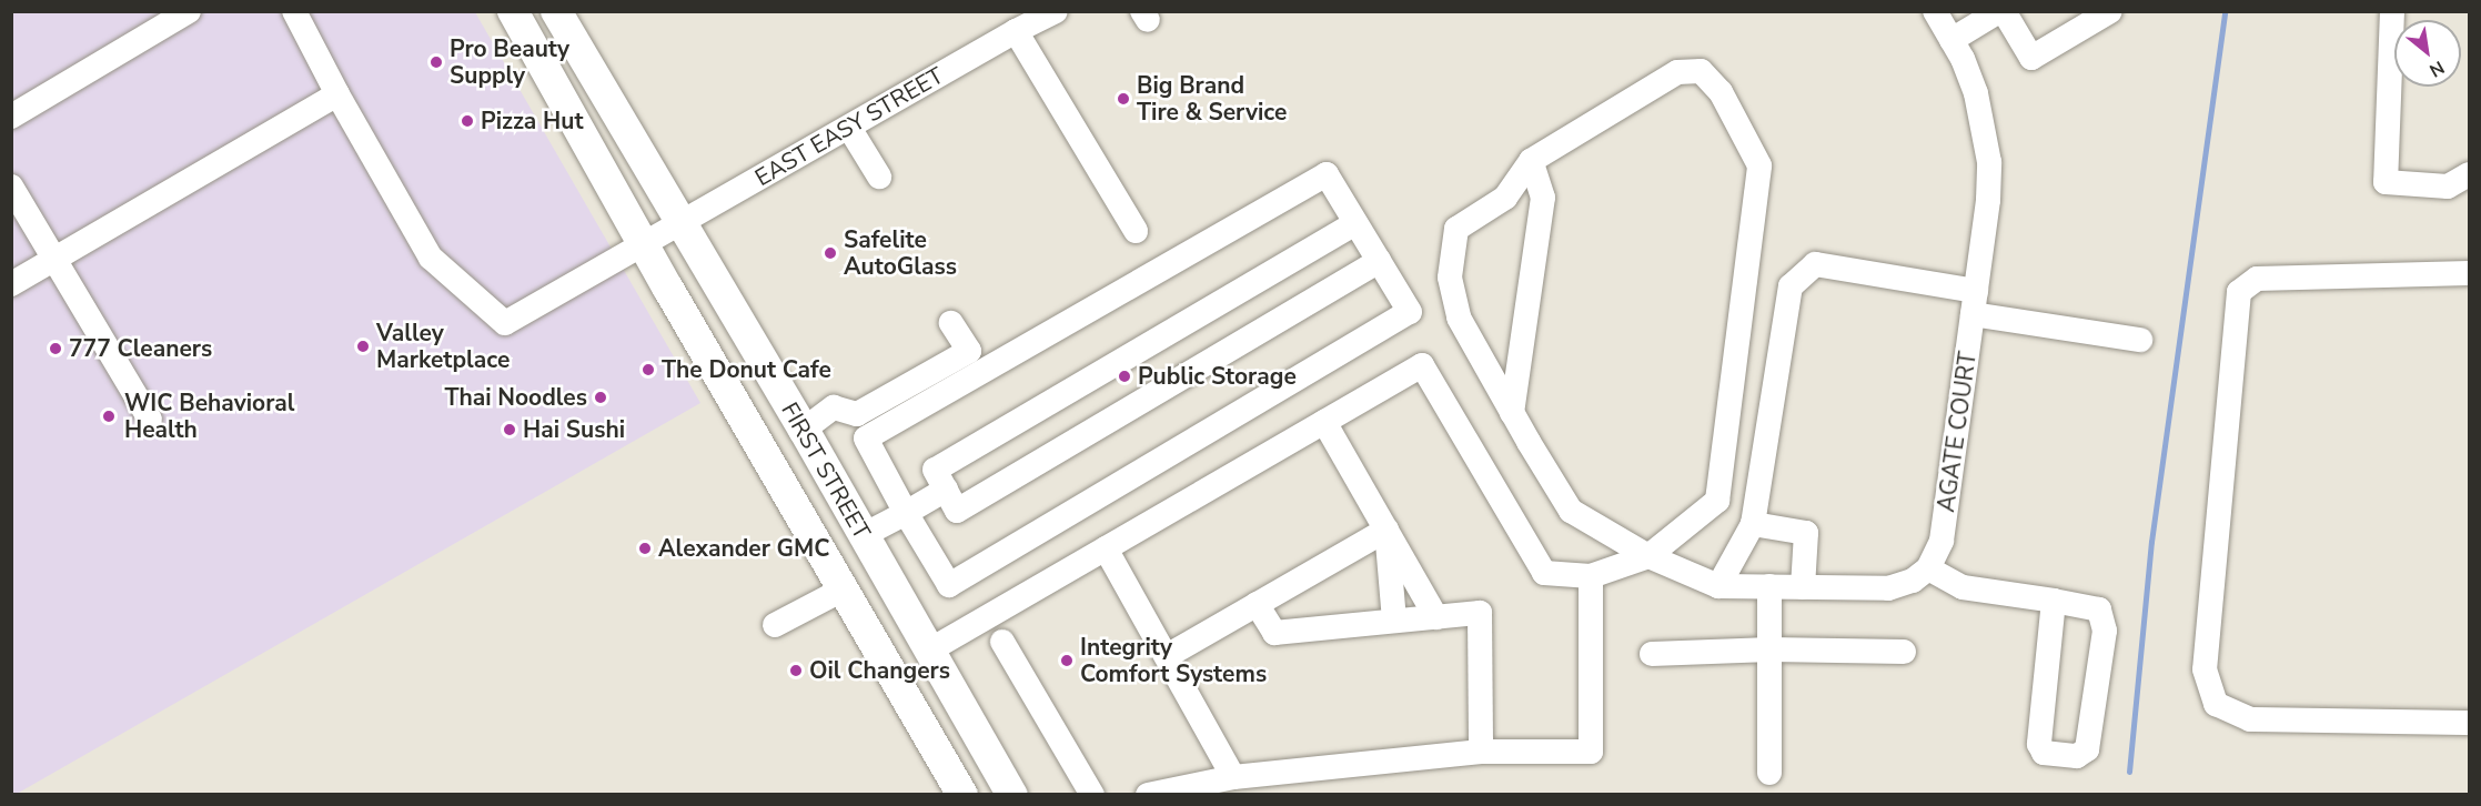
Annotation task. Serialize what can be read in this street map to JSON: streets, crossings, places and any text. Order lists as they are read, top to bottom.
{
  "streets": {
    "main road": ["FIRST STREET"],
    "street": ["EAST EASY STREET", "AGATE COURT"]
  },
  "crossings": [
    ["EAST EASY STREET", "FIRST STREET"]
  ],
  "places": [
    "Pro Beauty Supply",
    "Big Brand Tire & Service",
    "Pizza Hut",
    "Safelite AutoGlass",
    "Valley Marketplace",
    "777 Cleaners",
    "The Donut Cafe",
    "Public Storage",
    "Thai Noodles",
    "WIC Behavioral Health",
    "Hai Sushi",
    "Alexander GMC",
    "Integrity Comfort Systems",
    "Oil Changers"
  ],
  "north": "bottom right"
}
